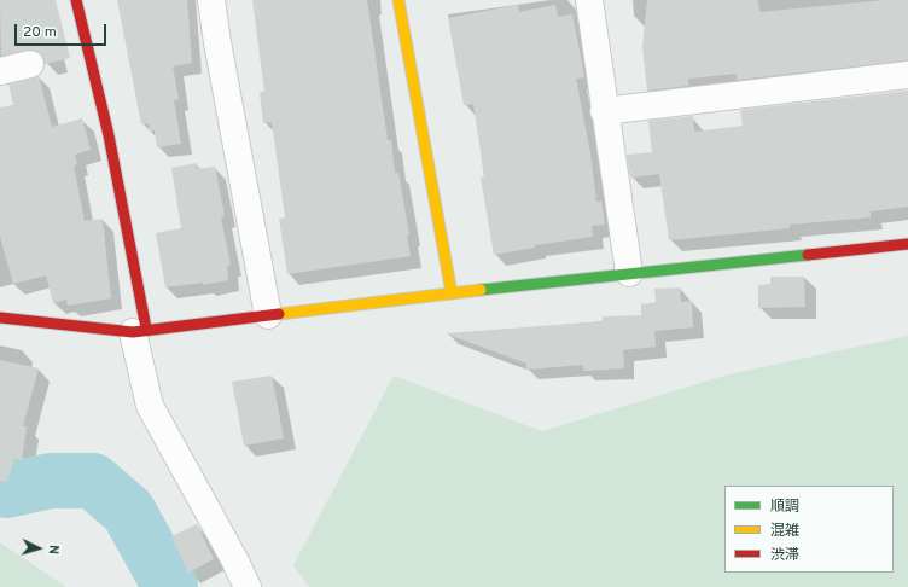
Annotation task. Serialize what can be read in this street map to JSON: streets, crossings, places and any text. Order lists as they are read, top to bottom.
{
  "legend": ["順調", "混雑", "渋滞"],
  "scale_bar": "20 m",
  "north": "right"
}
